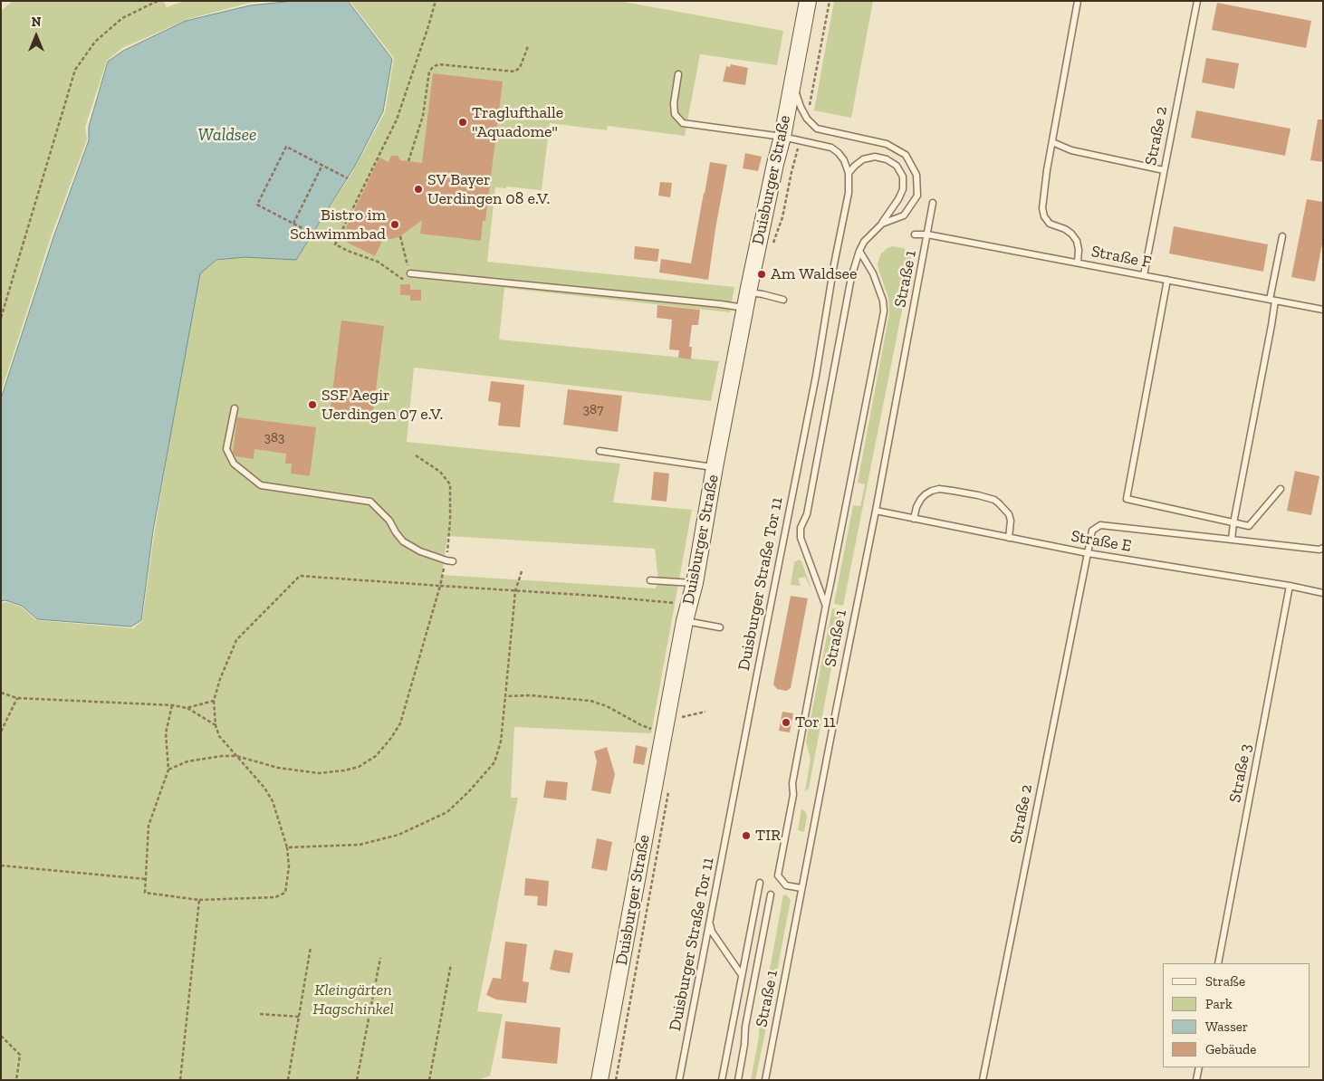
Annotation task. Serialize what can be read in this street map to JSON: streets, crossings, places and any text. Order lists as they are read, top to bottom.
{
  "streets": {
    "main road": ["Duisburger Straße"],
    "lane": [
      "Straße 2",
      "Straße F",
      "Straße 1",
      "Straße E",
      "Duisburger Straße Tor 11",
      "Straße 3"
    ]
  },
  "crossings": [
    ["Straße 2", "Straße F"],
    ["Straße 2", "Straße E"],
    ["Duisburger Straße", "Duisburger Straße Tor 11"],
    ["Straße F", "Straße 1"],
    ["Straße 1", "Straße E"],
    ["Straße E", "Straße 3"]
  ],
  "water": ["Waldsee"],
  "parks": ["Kleingärten Hagschinkel"],
  "places": [
    "Traglufthalle \"Aquadome\"",
    "SV Bayer Uerdingen 08 e.V.",
    "Bistro im Schwimmbad",
    "Am Waldsee",
    "SSF Aegir Uerdingen 07 e.V.",
    "Tor 11",
    "TIR"
  ],
  "house_numbers": ["387", "383"],
  "legend": [
    "Straße",
    "Park",
    "Wasser",
    "Gebäude"
  ],
  "north": "top"
}
